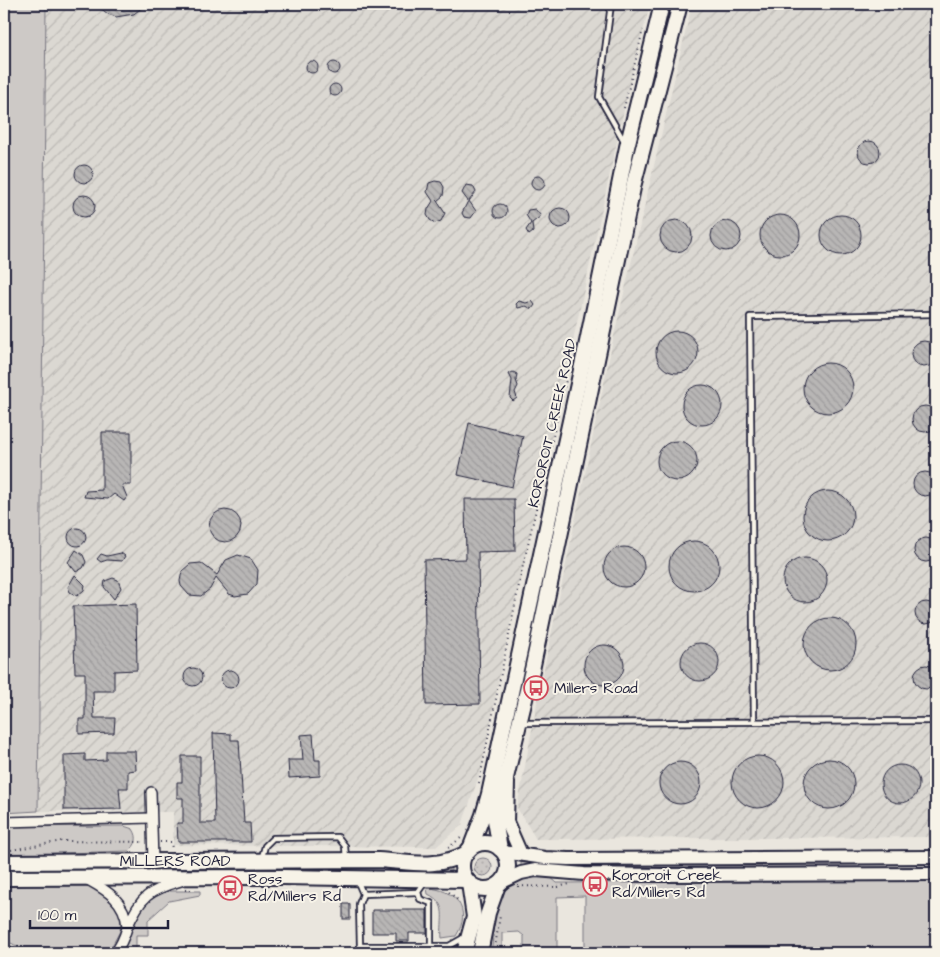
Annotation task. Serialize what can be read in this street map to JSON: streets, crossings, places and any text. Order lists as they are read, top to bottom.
{
  "streets": {
    "main road": ["KOROROIT CREEK ROAD", "MILLERS ROAD"]
  },
  "crossings": [
    ["KOROROIT CREEK ROAD", "MILLERS ROAD"]
  ],
  "places": {
    "bus stop": ["Millers Road", "Kororoit Creek Rd/Millers Rd", "Ross Rd/Millers Rd"]
  },
  "scale_bar": "100 m"
}
